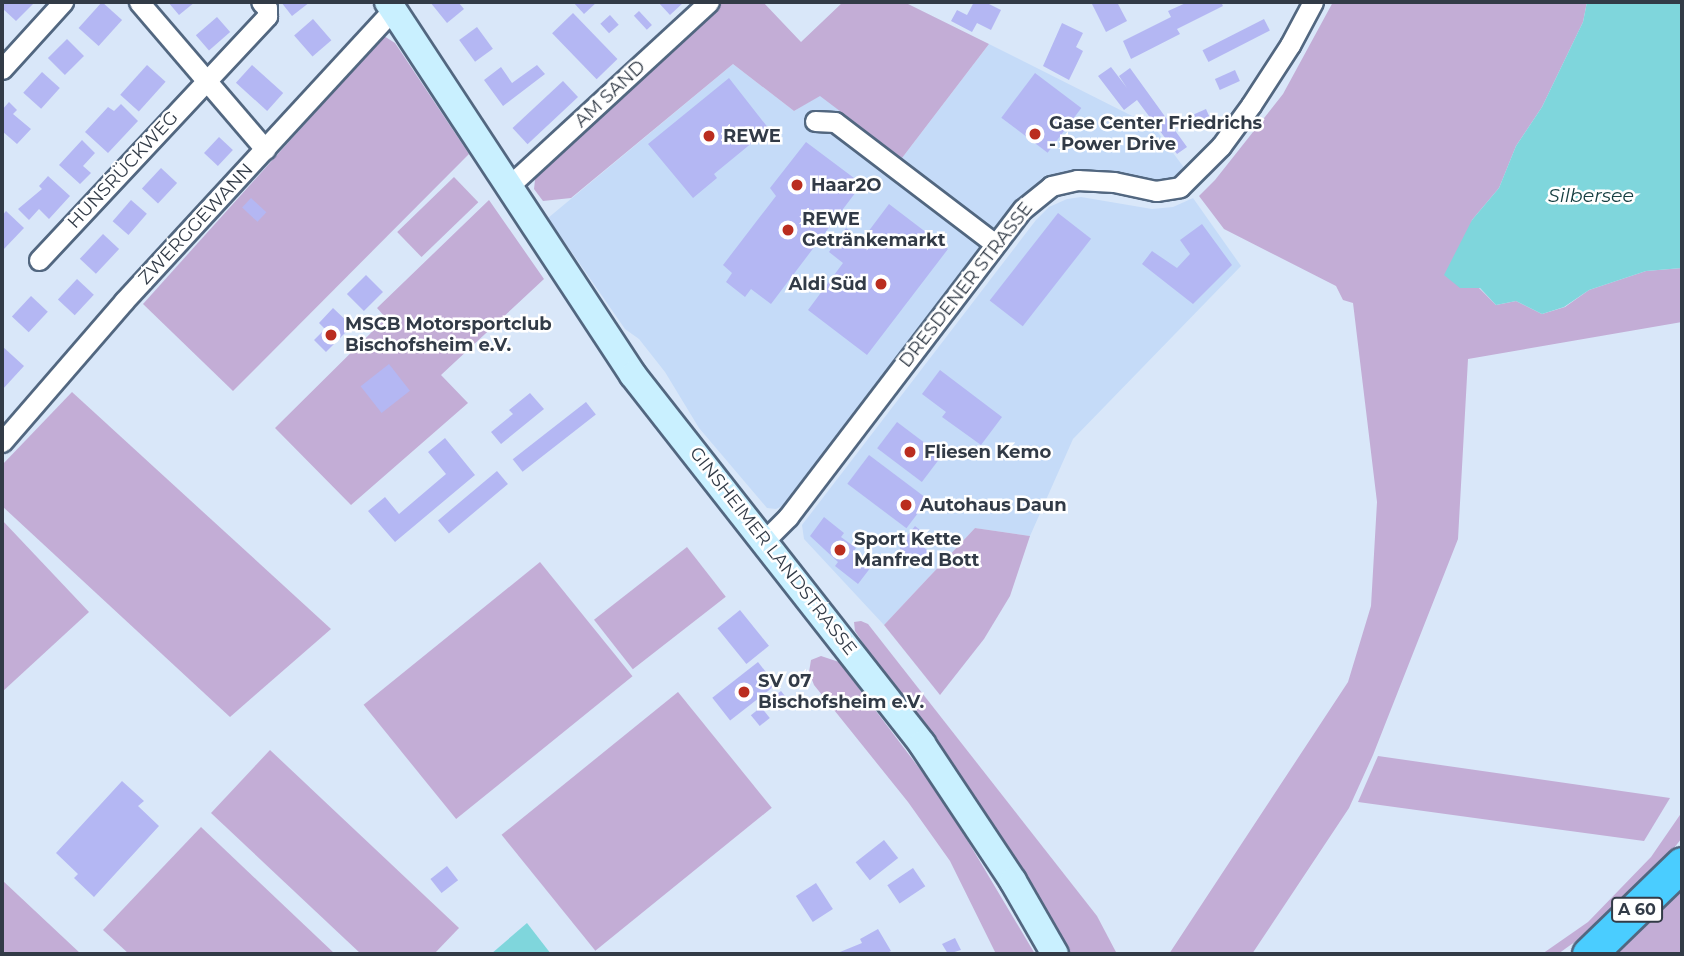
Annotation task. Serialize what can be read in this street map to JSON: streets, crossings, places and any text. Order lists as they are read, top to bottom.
{
  "streets": {
    "highway": ["A 60"],
    "main road": ["GINSHEIMER LANDSTRASSE"],
    "street": [
      "AM SAND",
      "HUNSRÜCKWEG",
      "ZWERGGEWANN",
      "DRESDENER STRASSE"
    ]
  },
  "crossings": [
    ["AM SAND", "GINSHEIMER LANDSTRASSE"],
    ["ZWERGGEWANN", "GINSHEIMER LANDSTRASSE"],
    ["DRESDENER STRASSE", "GINSHEIMER LANDSTRASSE"]
  ],
  "water": ["Silbersee"],
  "places": [
    "Gase Center Friedrichs - Power Drive",
    "REWE",
    "Haar2O",
    "REWE Getränkemarkt",
    "Aldi Süd",
    "MSCB Motorsportclub Bischofsheim e.V.",
    "Fliesen Kemo",
    "Autohaus Daun",
    "Sport Kette Manfred Bott",
    "SV 07 Bischofsheim e.V."
  ]
}
